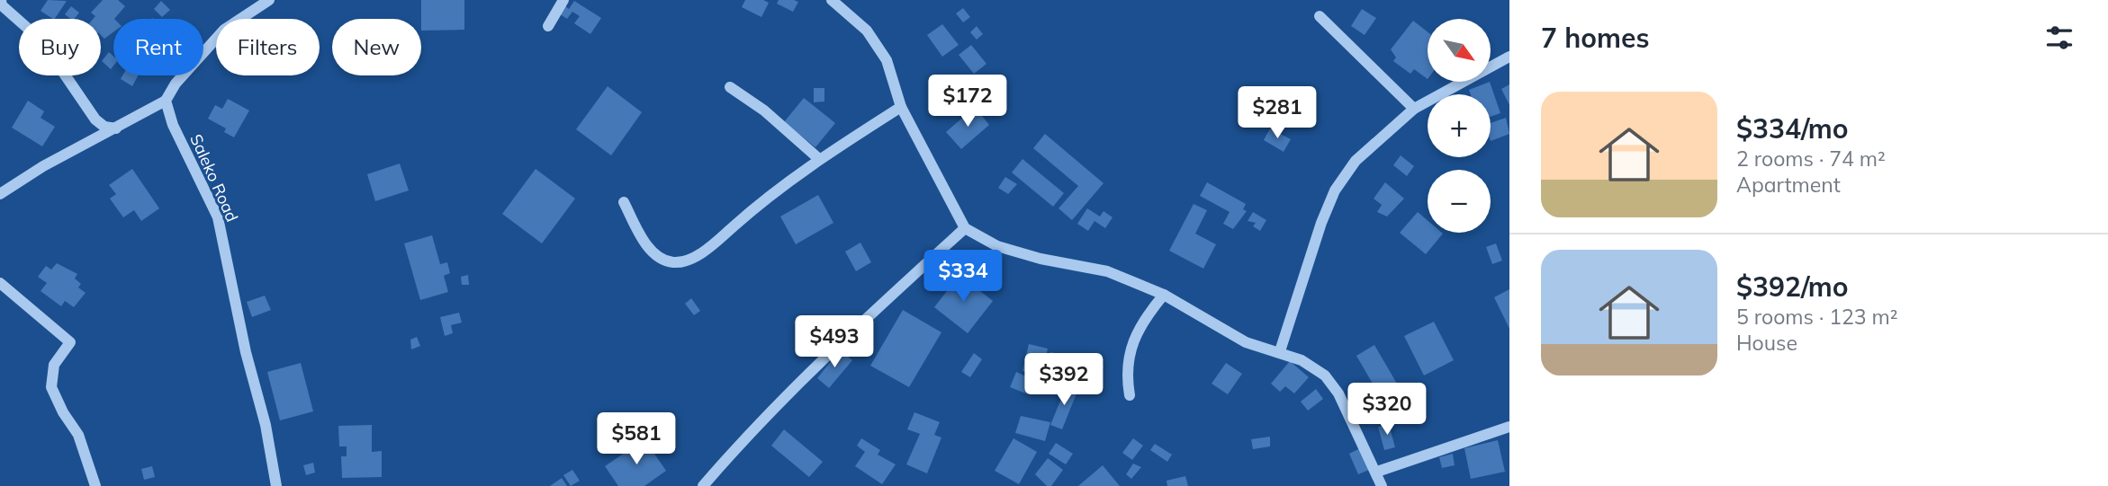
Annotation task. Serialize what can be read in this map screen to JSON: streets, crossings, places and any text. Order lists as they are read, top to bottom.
{
  "streets": {
    "street": ["Saleko Road"]
  },
  "north": "bottom right",
  "page": {
    "heading": "7 homes",
    "map_buttons": ["+", "−"],
    "chip": [
      "Buy",
      "Rent",
      "Filters",
      "New"
    ],
    "price": [
      "$172",
      "$281",
      "$334",
      "$493",
      "$392",
      "$320",
      "$581"
    ],
    "list": [
      {
        "name": "$334/mo",
        "note": "2 rooms · 74 m² · Apartment"
      },
      {
        "name": "$392/mo",
        "note": "5 rooms · 123 m² · House"
      }
    ]
  }
}
